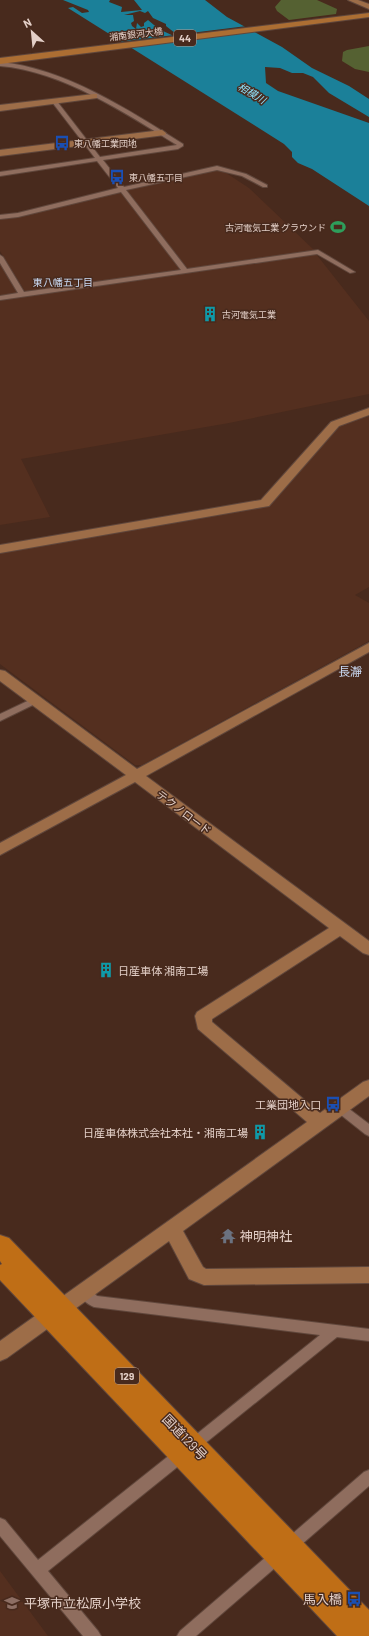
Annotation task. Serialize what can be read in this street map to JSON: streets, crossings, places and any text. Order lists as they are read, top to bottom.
{
  "streets": {
    "highway": ["129", "国道129号"],
    "main road": ["湘南銀河大橋", "44"],
    "street": ["テクノロード"]
  },
  "districts": ["東八幡五丁目", "長瀞"],
  "water": ["相模川"],
  "places": {
    "bus stop": [
      "東八幡工業団地",
      "東八幡五丁目",
      "工業団地入口",
      "馬入橋"
    ],
    "sports": ["古河電気工業 グラウンド"],
    "building": ["古河電気工業", "日産車体 湘南工場", "日産車体株式会社本社・湘南工場"],
    "temple": ["神明神社"],
    "school or university": ["平塚市立松原小学校"]
  },
  "north": "top left"
}
